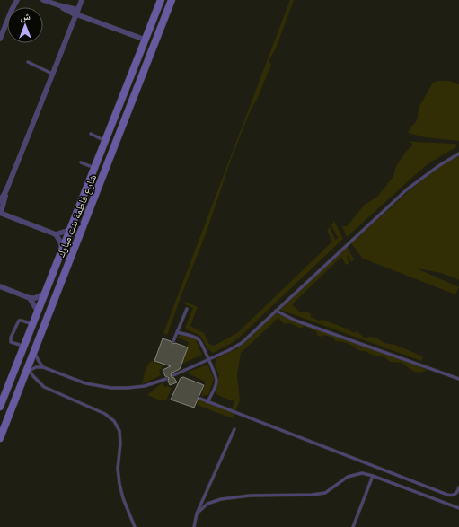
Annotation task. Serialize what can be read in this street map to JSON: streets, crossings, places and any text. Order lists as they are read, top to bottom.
{
  "streets": {
    "street": ["شارع فاطمة بنت مبارك"]
  },
  "north": "top"
}
